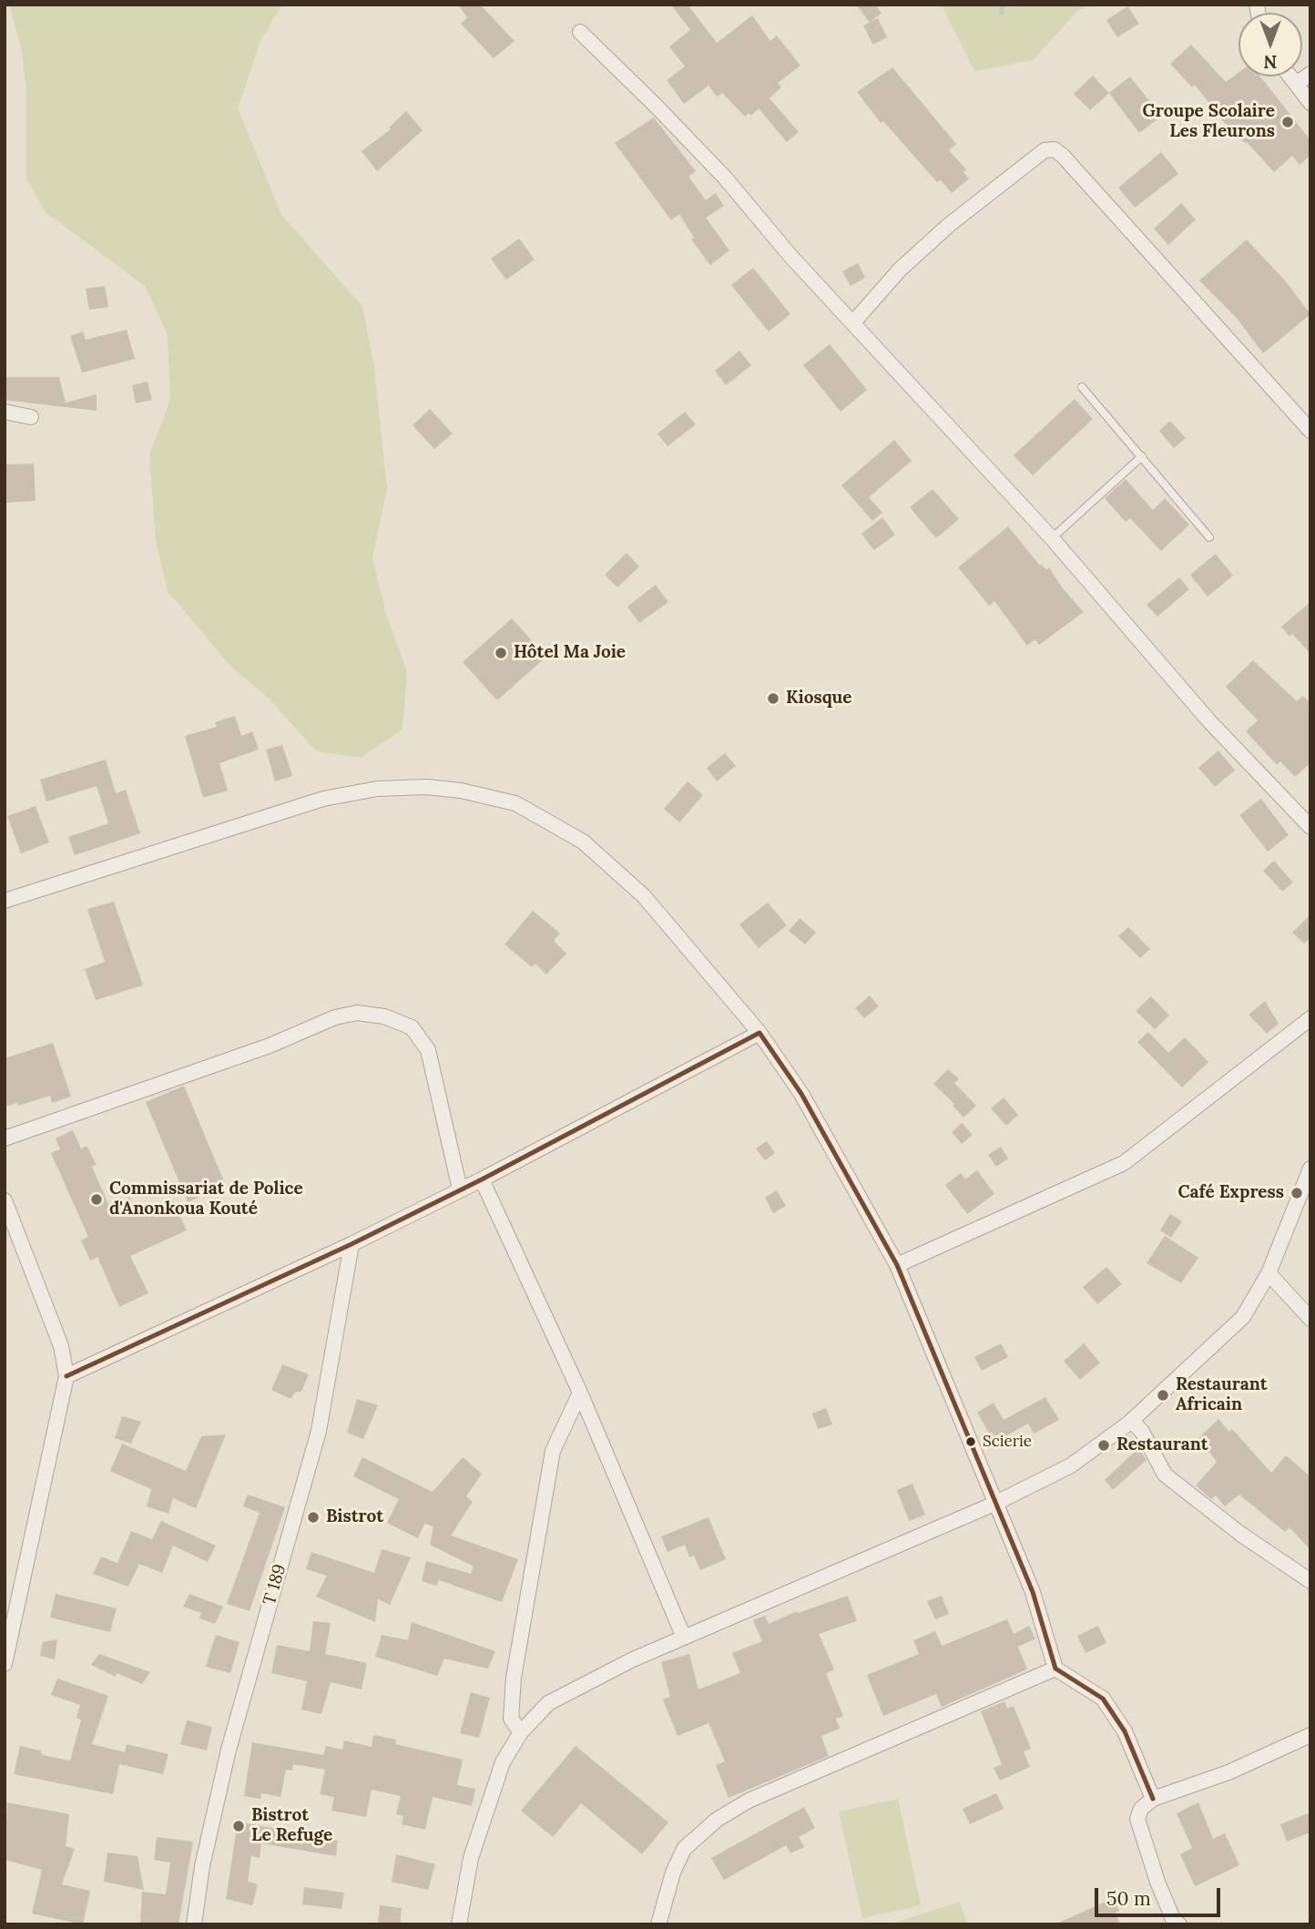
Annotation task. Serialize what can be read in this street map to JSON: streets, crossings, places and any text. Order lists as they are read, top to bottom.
{
  "streets": {
    "street": ["T 189"]
  },
  "places": [
    "Groupe Scolaire Les Fleurons",
    "Hôtel Ma Joie",
    "Kiosque",
    "Café Express",
    "Commissariat de Police d'Anonkoua Kouté",
    "Restaurant Africain",
    "Scierie",
    "Restaurant",
    "Bistrot",
    "Bistrot Le Refuge"
  ],
  "scale_bar": "50 m",
  "north": "bottom"
}
